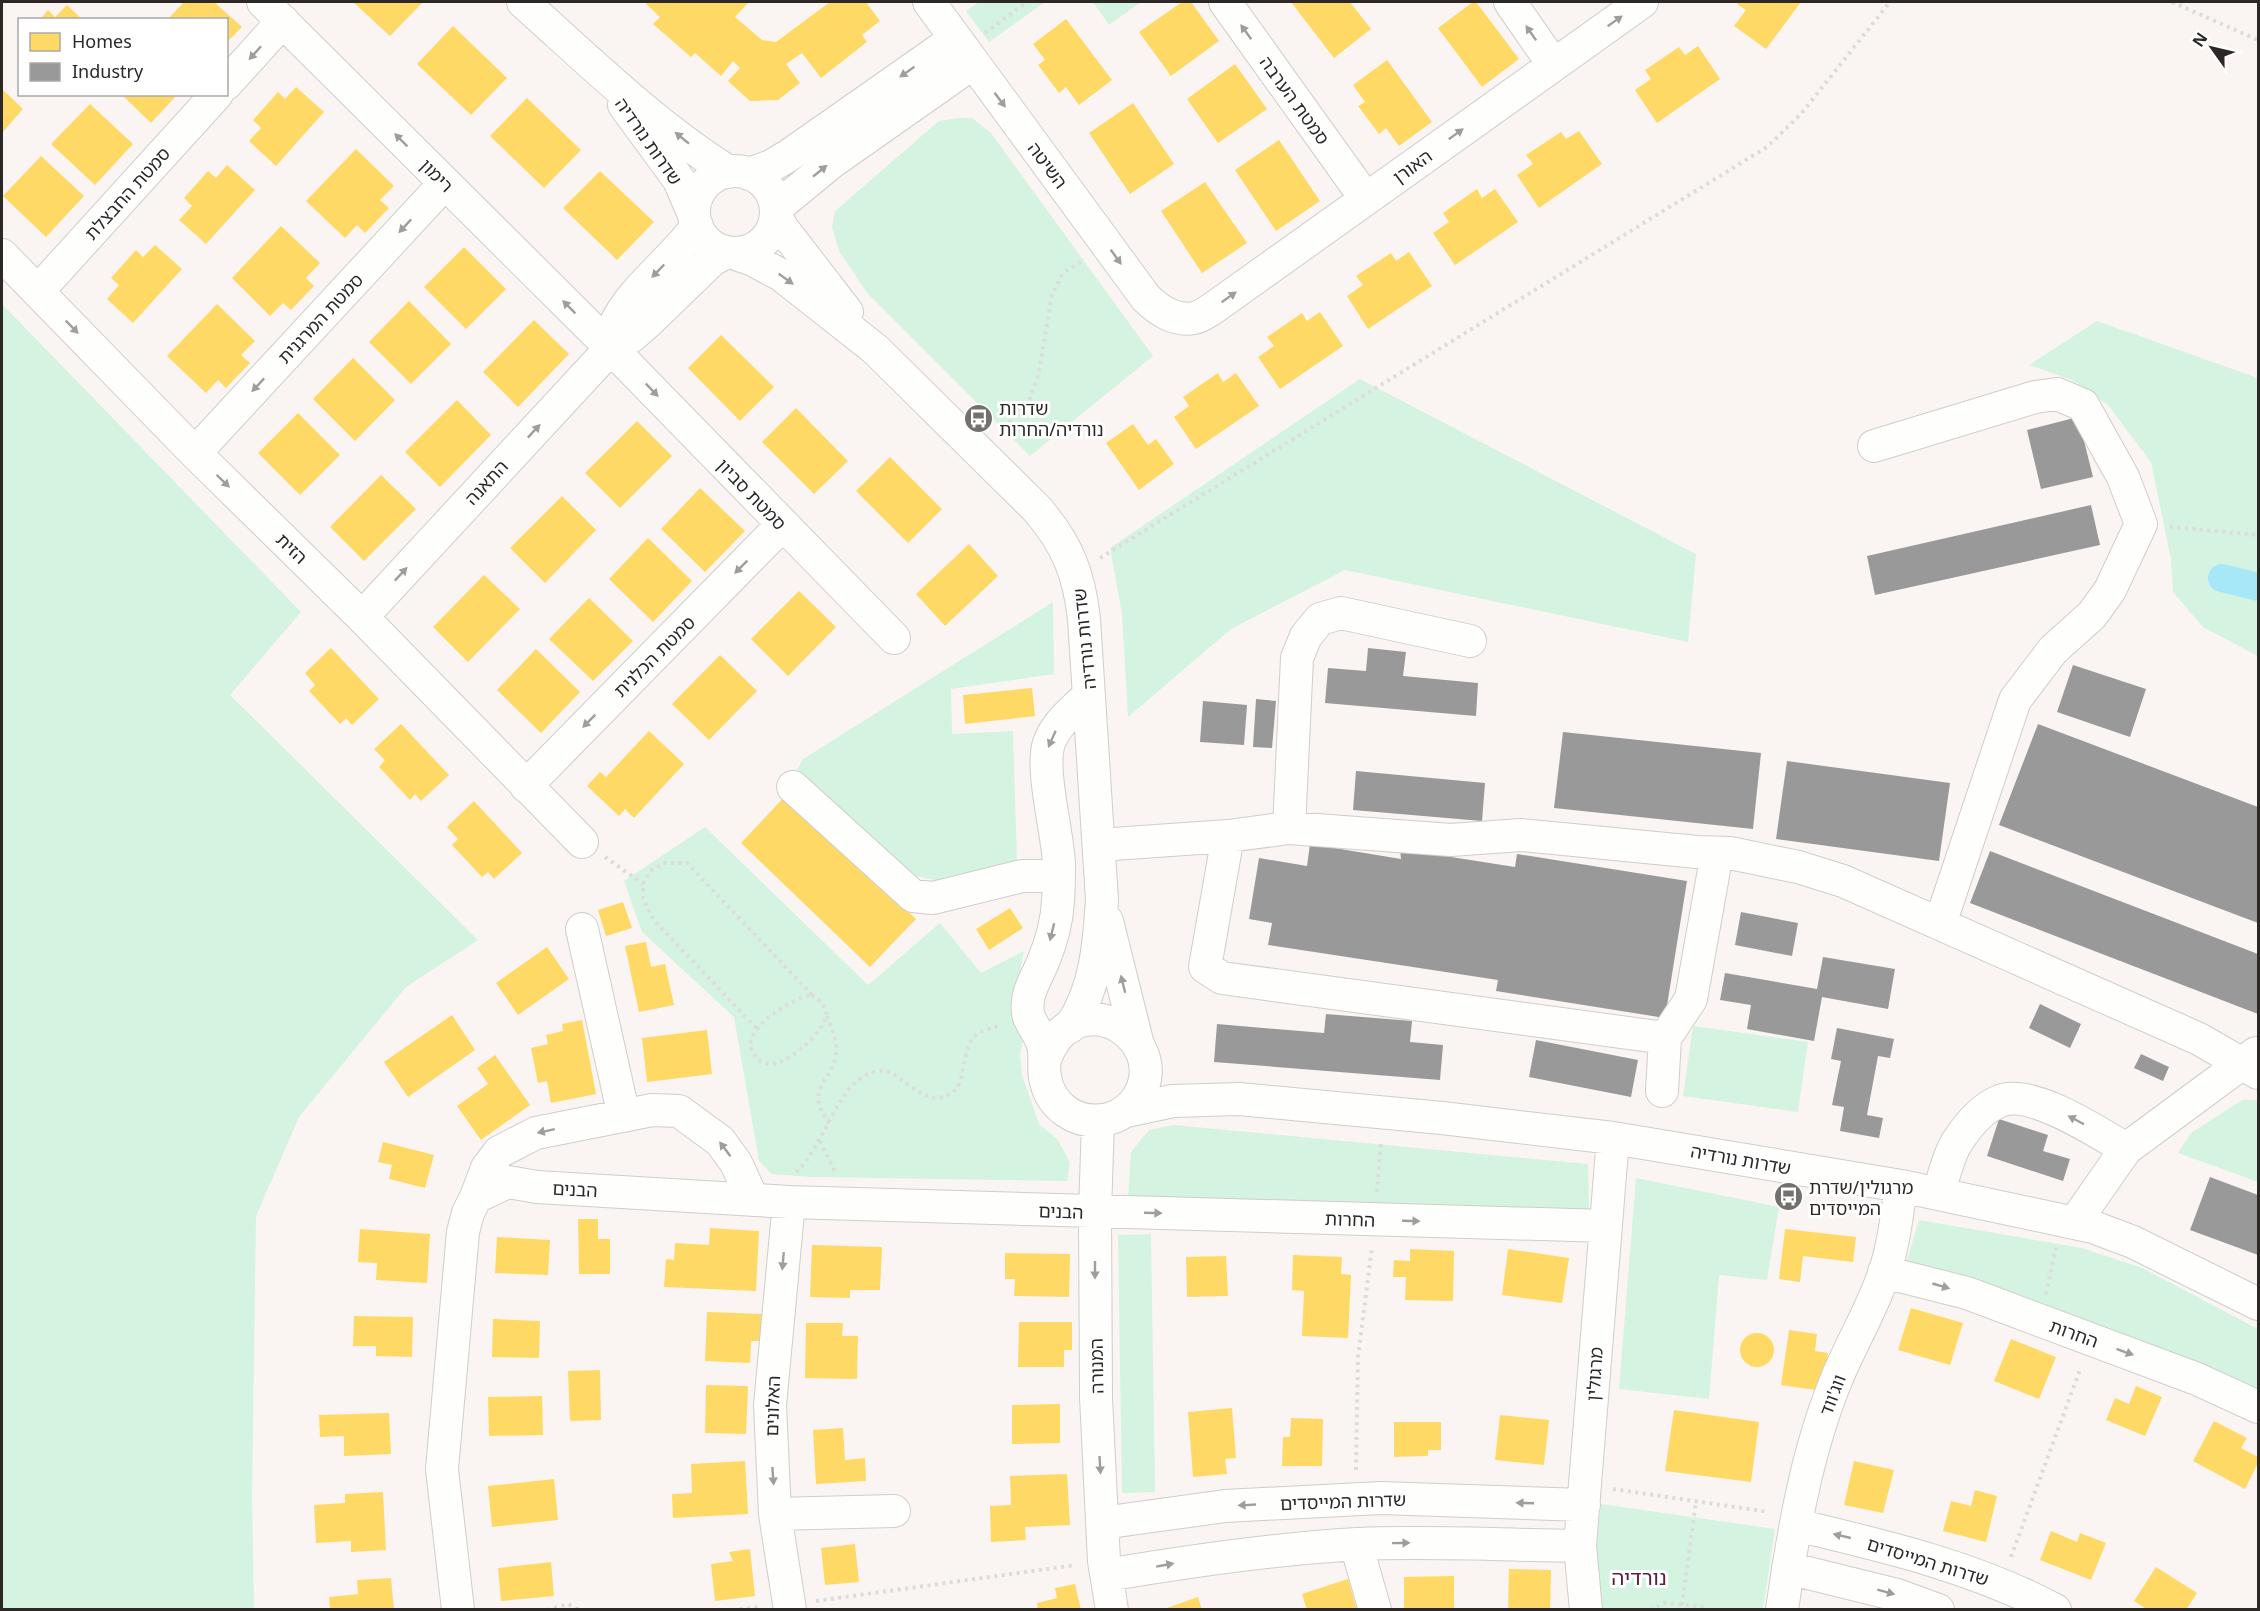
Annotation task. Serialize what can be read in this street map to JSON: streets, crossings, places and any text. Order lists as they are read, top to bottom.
{
  "streets": {
    "street": [
      "סמטת הערבה",
      "שדרות נורדיה",
      "השיטה",
      "האורן",
      "רימון",
      "סמטת החבצלת",
      "סמטת המרגנית",
      "התאנה",
      "סמטת סביון",
      "הזית",
      "סמטת הכלנית",
      "הבנים",
      "החרות",
      "המנורה",
      "מרגולין",
      "ווג'ווד",
      "האלונים",
      "שדרות המייסדים"
    ]
  },
  "crossings": [
    ["סמטת הערבה", "האורן"],
    ["שדרות נורדיה", "התאנה"],
    ["שדרות נורדיה", "המנורה"],
    ["שדרות נורדיה", "מרגולין"],
    ["שדרות נורדיה", "ווג'ווד"],
    ["השיטה", "האורן"],
    ["רימון", "סמטת המרגנית"],
    ["רימון", "התאנה"],
    ["רימון", "סמטת סביון"],
    ["סמטת החבצלת", "הזית"],
    ["סמטת המרגנית", "הזית"],
    ["התאנה", "סמטת סביון"],
    ["התאנה", "הזית"],
    ["סמטת סביון", "סמטת הכלנית"],
    ["הזית", "סמטת הכלנית"],
    ["הבנים", "החרות"],
    ["הבנים", "המנורה"],
    ["הבנים", "האלונים"],
    ["החרות", "המנורה"],
    ["החרות", "מרגולין"],
    ["החרות", "ווג'ווד"],
    ["המנורה", "שדרות המייסדים"],
    ["מרגולין", "שדרות המייסדים"],
    ["ווג'ווד", "שדרות המייסדים"]
  ],
  "one_way": [
    "השיטה",
    "האורן",
    "רימון",
    "סמטת המרגנית",
    "סמטת סביון",
    "הזית",
    "סמטת הכלנית",
    "החרות",
    "המנורה",
    "האלונים"
  ],
  "districts": ["נורדיה"],
  "places": {
    "bus stop": ["שדרות נורדיה/החרות", "מרגולין/שדרת המייסדים"]
  },
  "legend": ["Homes", "Industry"],
  "north": "top left"
}
